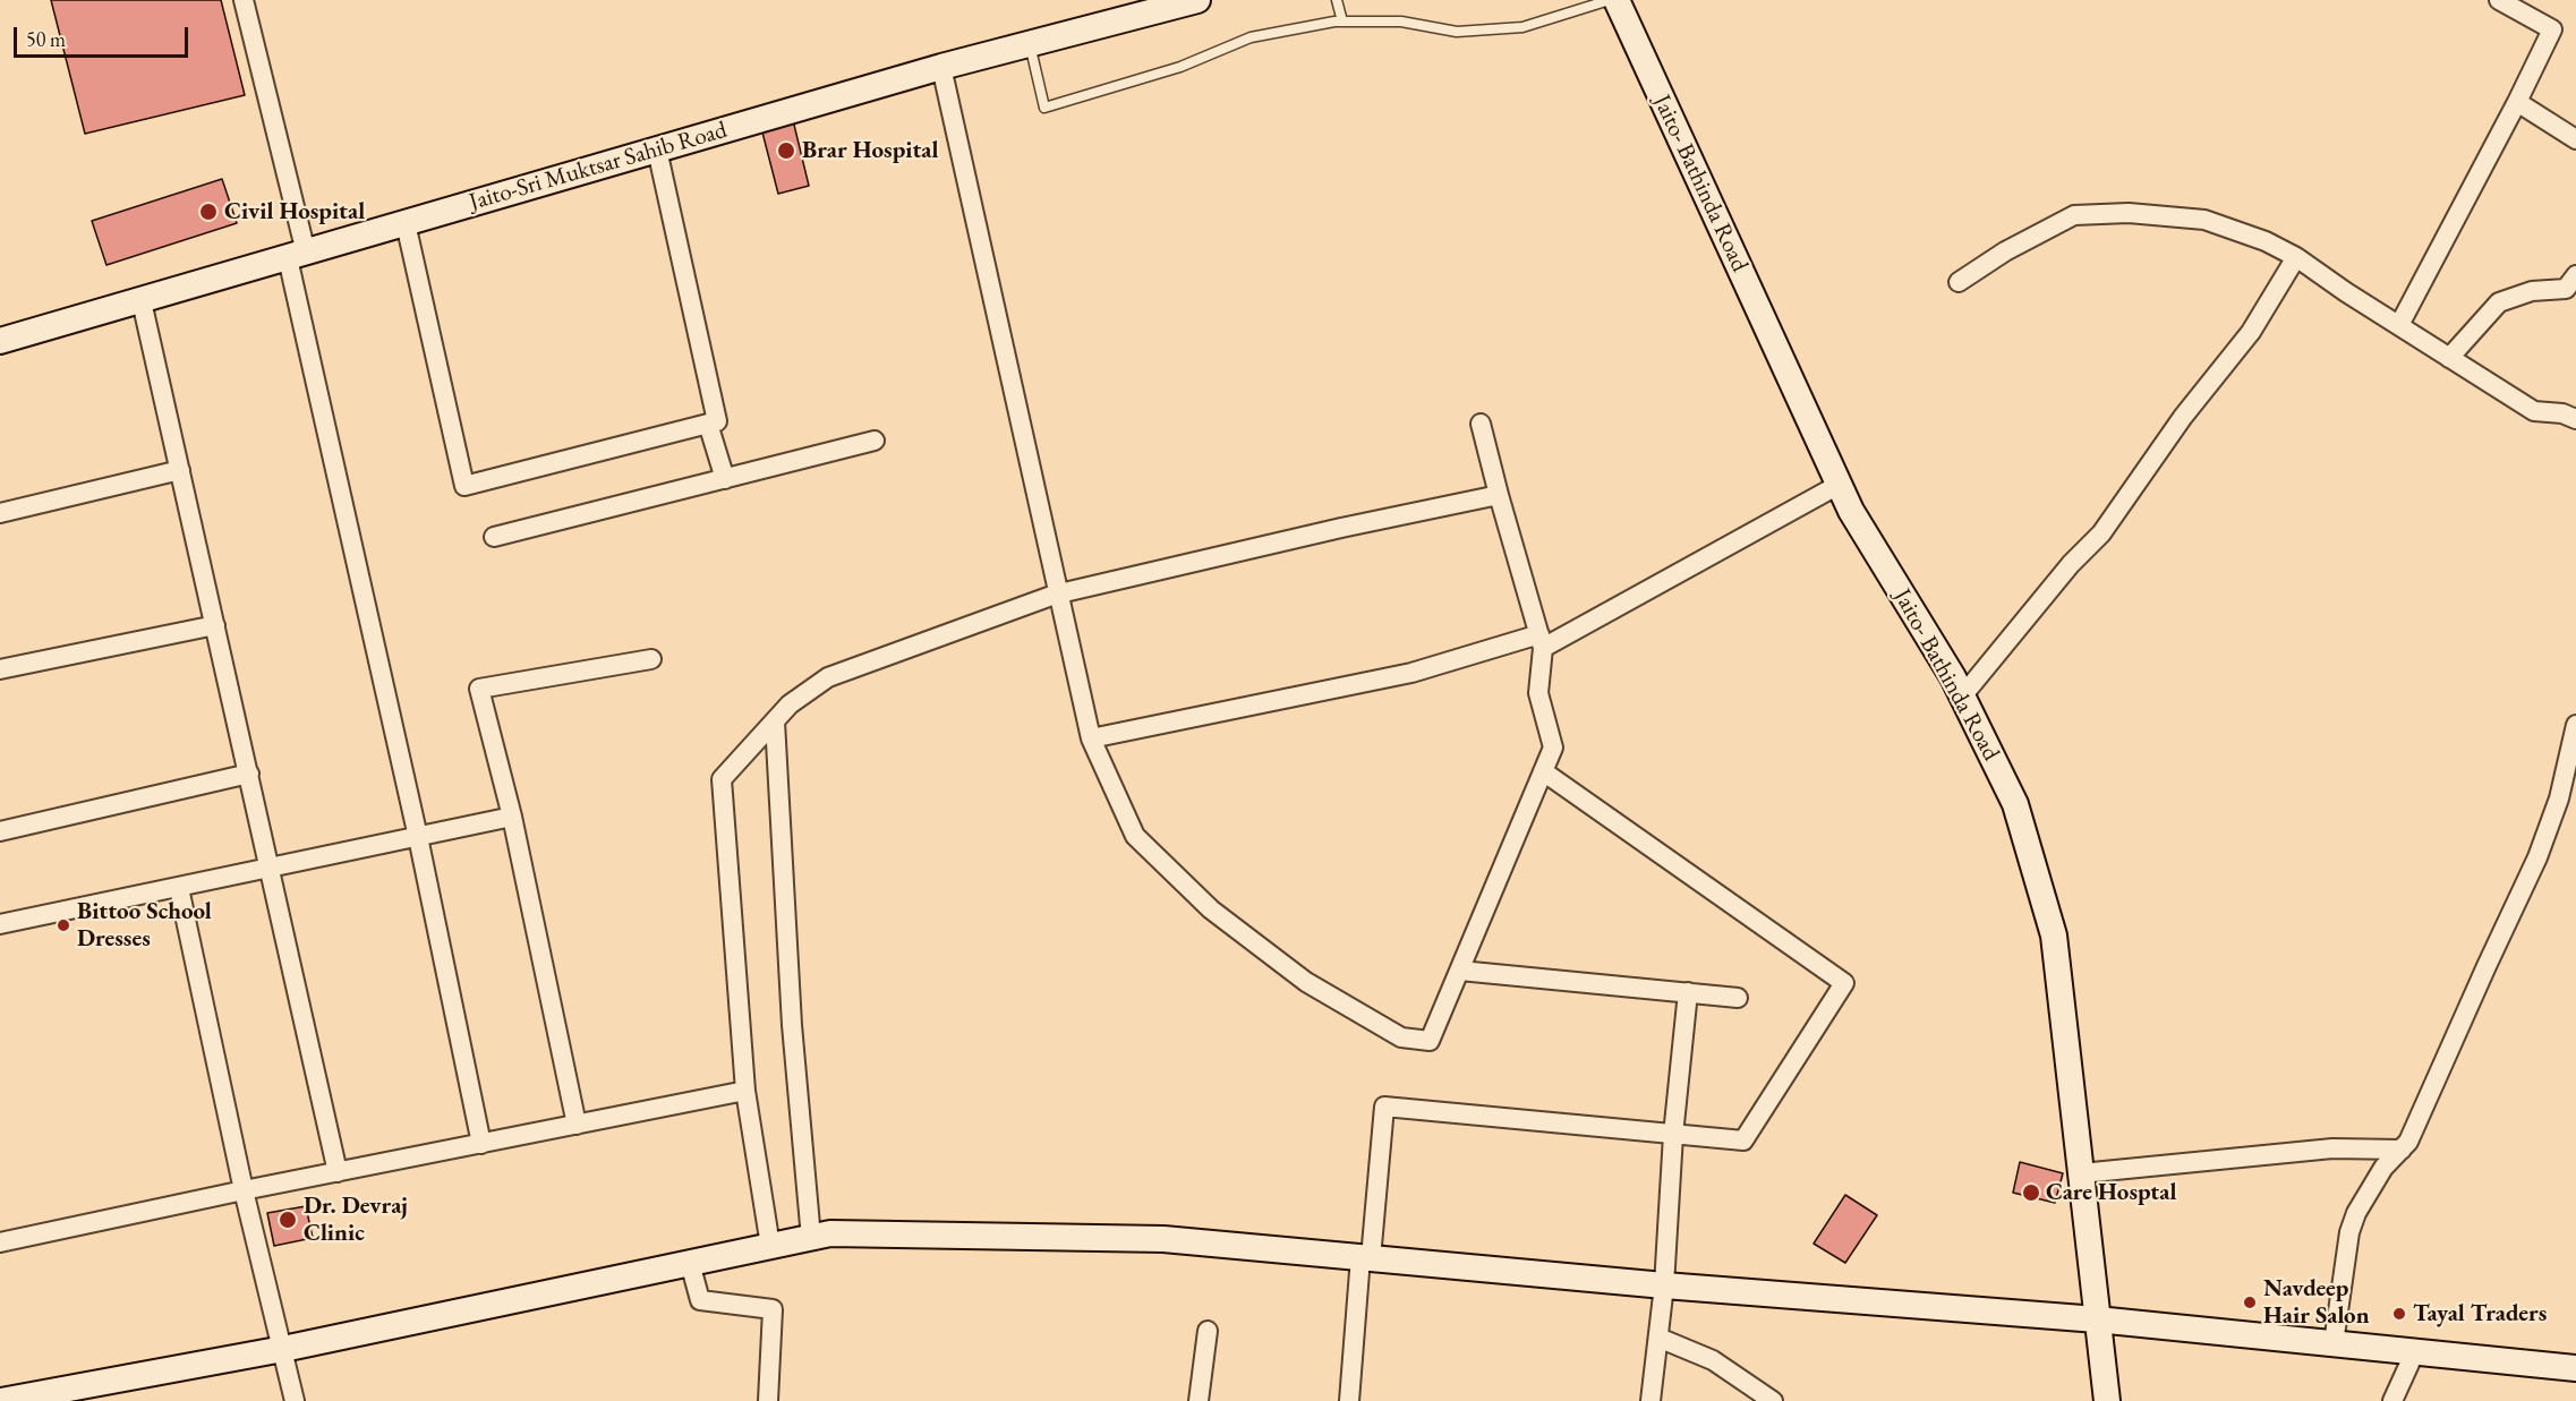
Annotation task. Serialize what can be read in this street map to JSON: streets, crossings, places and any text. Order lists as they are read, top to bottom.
{
  "streets": {
    "street": ["Jaito-Sri Muktsar Sahib Road", "Jaito- Bathinda Road"]
  },
  "places": [
    "Brar Hospital",
    "Civil Hospital",
    "Bittoo School Dresses",
    "Care Hosptal",
    "Dr. Devraj Clinic",
    "Navdeep Hair Salon",
    "Tayal Traders"
  ],
  "scale_bar": "50 m"
}
